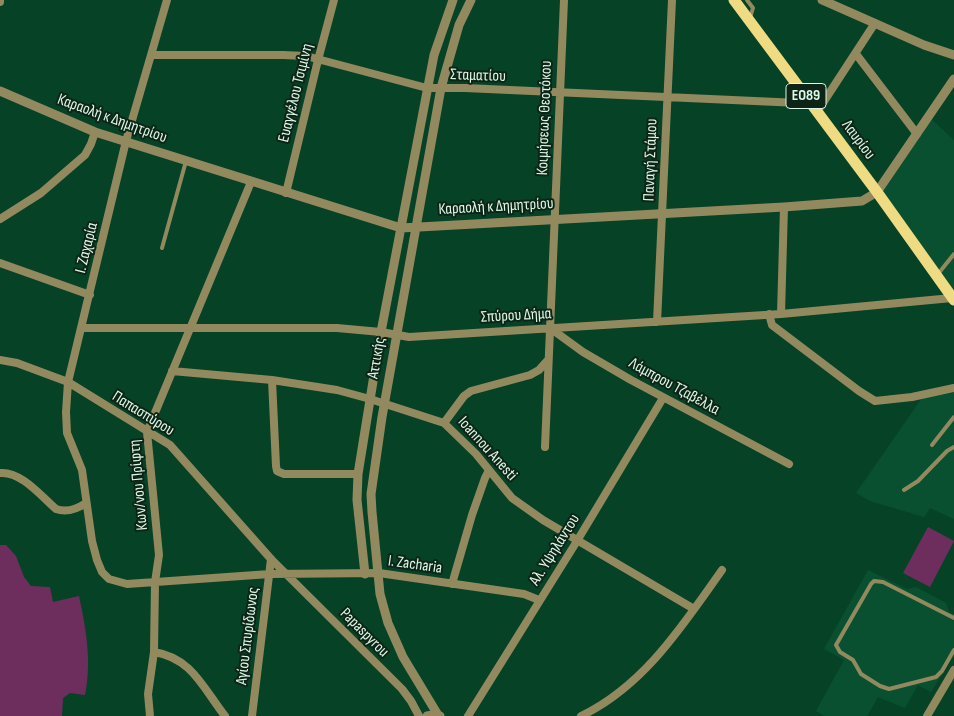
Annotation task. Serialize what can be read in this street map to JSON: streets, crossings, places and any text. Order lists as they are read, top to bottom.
{
  "streets": {
    "main road": ["ΕΟ89", "Λαυρίου"],
    "street": [
      "Σταματίου",
      "Ευαγγέλου Τσιμίνη",
      "Κοιμήσεως Θεοτόκου",
      "Καραολή κ Δημητρίου",
      "Παναγή Στάμου",
      "Ι. Ζαχαρία",
      "Σπύρου Δήμα",
      "Αττικής",
      "Λάμπρου Τζαβέλλα",
      "Παπασπύρου",
      "Ioannou Anesti",
      "Κων/νου Πρίφτη",
      "Αλ. Υψηλάντου",
      "I. Zacharia",
      "Papaspyrou",
      "Αγίου Σπυρίδωνος"
    ]
  },
  "crossings": [
    ["Σταματίου", "Ευαγγέλου Τσιμίνη"],
    ["Σταματίου", "Κοιμήσεως Θεοτόκου"],
    ["Σταματίου", "Λαυρίου"],
    ["Σταματίου", "Παναγή Στάμου"],
    ["Σταματίου", "Ι. Ζαχαρία"],
    ["Σταματίου", "Αττικής"],
    ["Ευαγγέλου Τσιμίνη", "Καραολή κ Δημητρίου"],
    ["Κοιμήσεως Θεοτόκου", "Καραολή κ Δημητρίου"],
    ["Κοιμήσεως Θεοτόκου", "Σπύρου Δήμα"],
    ["Κοιμήσεως Θεοτόκου", "Λάμπρου Τζαβέλλα"],
    ["Καραολή κ Δημητρίου", "Λαυρίου"],
    ["Καραολή κ Δημητρίου", "Παναγή Στάμου"],
    ["Καραολή κ Δημητρίου", "Ι. Ζαχαρία"],
    ["Καραολή κ Δημητρίου", "Αττικής"],
    ["Καραολή κ Δημητρίου", "Κων/νου Πρίφτη"],
    ["Λαυρίου", "Σπύρου Δήμα"],
    ["Παναγή Στάμου", "Σπύρου Δήμα"],
    ["Ι. Ζαχαρία", "Σπύρου Δήμα"],
    ["Ι. Ζαχαρία", "Παπασπύρου"],
    ["Ι. Ζαχαρία", "Κων/νου Πρίφτη"],
    ["Ι. Ζαχαρία", "I. Zacharia"],
    ["Ι. Ζαχαρία", "Papaspyrou"],
    ["Ι. Ζαχαρία", "Αγίου Σπυρίδωνος"],
    ["Σπύρου Δήμα", "Αττικής"],
    ["Σπύρου Δήμα", "Λάμπρου Τζαβέλλα"],
    ["Σπύρου Δήμα", "Κων/νου Πρίφτη"],
    ["Αττικής", "Ioannou Anesti"],
    ["Αττικής", "I. Zacharia"],
    ["Λάμπρου Τζαβέλλα", "Αλ. Υψηλάντου"],
    ["Παπασπύρου", "Κων/νου Πρίφτη"],
    ["Παπασπύρου", "I. Zacharia"],
    ["Παπασπύρου", "Papaspyrou"],
    ["Παπασπύρου", "Αγίου Σπυρίδωνος"],
    ["Ioannou Anesti", "Κων/νου Πρίφτη"],
    ["Ioannou Anesti", "Αλ. Υψηλάντου"],
    ["Αλ. Υψηλάντου", "I. Zacharia"],
    ["I. Zacharia", "Papaspyrou"]
  ]
}
